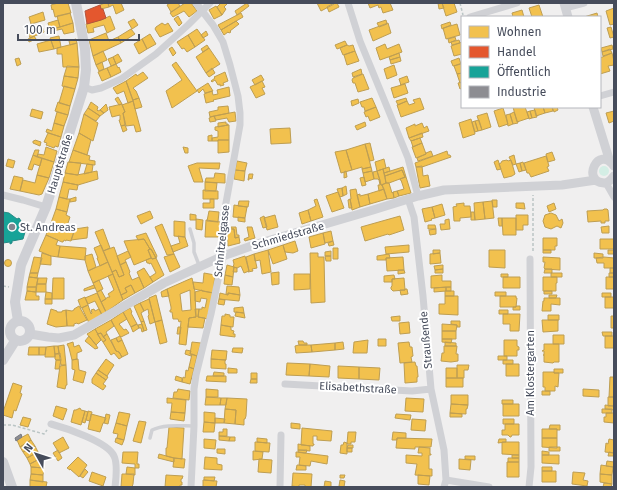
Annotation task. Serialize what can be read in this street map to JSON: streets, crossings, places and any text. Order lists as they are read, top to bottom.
{
  "streets": {
    "main road": ["Hauptstraße"],
    "street": [
      "Schmiedstraße",
      "Schnitzelgasse",
      "Straußende",
      "Am Klostergarten",
      "Elisabethstraße"
    ]
  },
  "crossings": [
    ["Hauptstraße", "Schmiedstraße"],
    ["Schmiedstraße", "Schnitzelgasse"],
    ["Schmiedstraße", "Straußende"],
    ["Straußende", "Elisabethstraße"]
  ],
  "places": ["St. Andreas"],
  "legend": [
    "Wohnen",
    "Handel",
    "Öffentlich",
    "Industrie"
  ],
  "scale_bar": "100 m",
  "north": "top left"
}
